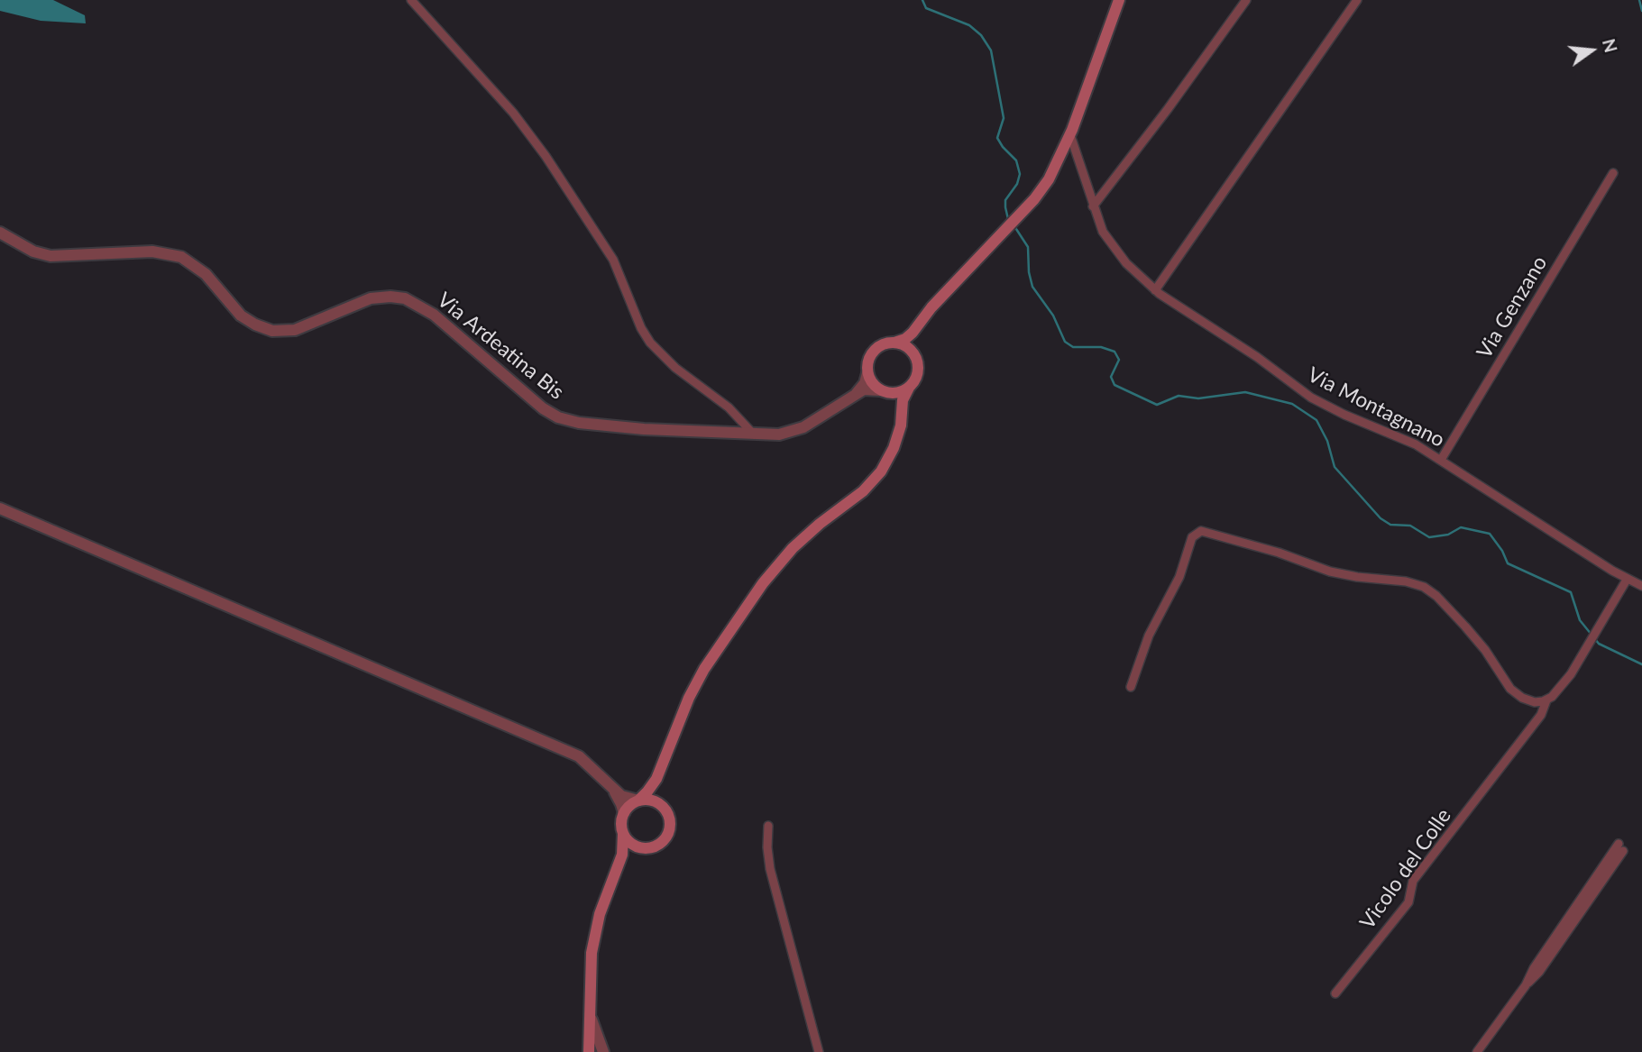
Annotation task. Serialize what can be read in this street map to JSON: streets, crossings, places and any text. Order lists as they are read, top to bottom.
{
  "streets": {
    "street": [
      "Via Genzano",
      "Via Ardeatina Bis",
      "Via Montagnano",
      "Vicolo del Colle"
    ]
  },
  "crossings": [
    ["Via Genzano", "Via Montagnano"],
    ["Via Montagnano", "Vicolo del Colle"]
  ],
  "north": "right"
}
